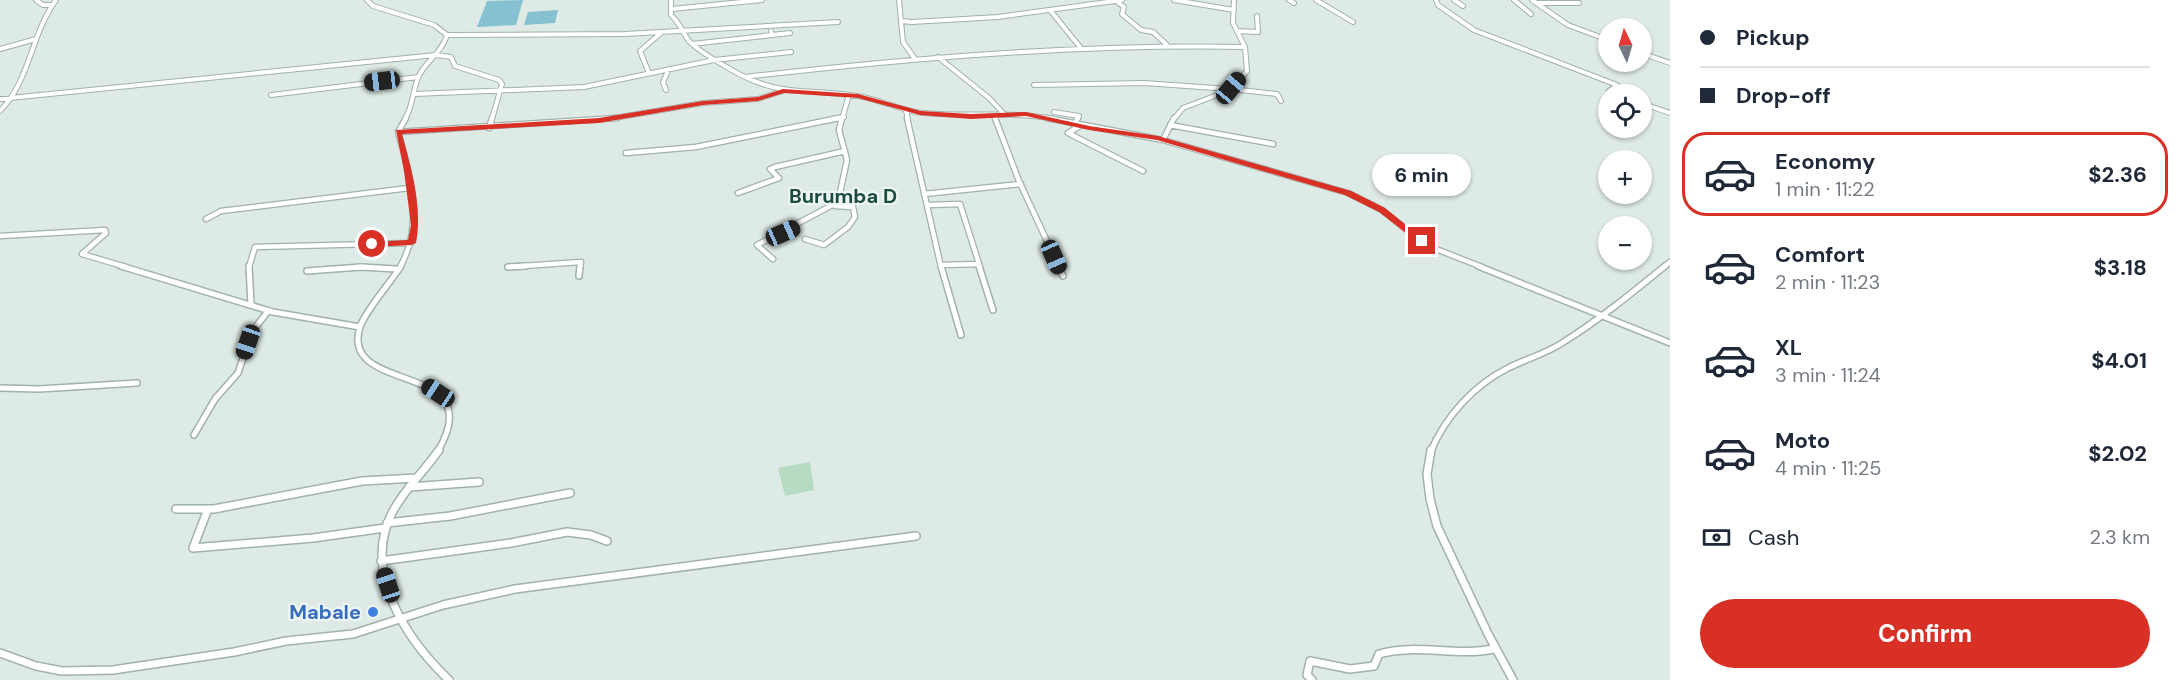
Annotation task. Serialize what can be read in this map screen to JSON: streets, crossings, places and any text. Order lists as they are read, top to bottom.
{
  "districts": ["Burumba D"],
  "places": ["Mabale"],
  "north": "top",
  "page": {
    "banner": ["Pickup", "Drop-off"],
    "map_buttons": ["+", "−"],
    "list": [
      {
        "name": "Economy",
        "note": "1 min · 11:22",
        "value": "$2.36"
      },
      {
        "name": "Comfort",
        "note": "2 min · 11:23",
        "value": "$3.18"
      },
      {
        "name": "XL",
        "note": "3 min · 11:24",
        "value": "$4.01"
      },
      {
        "name": "Moto",
        "note": "4 min · 11:25",
        "value": "$2.02"
      }
    ],
    "bubble": "6 min",
    "pay": ["Cash", "2.3 km"],
    "buttons": "Confirm"
  }
}
